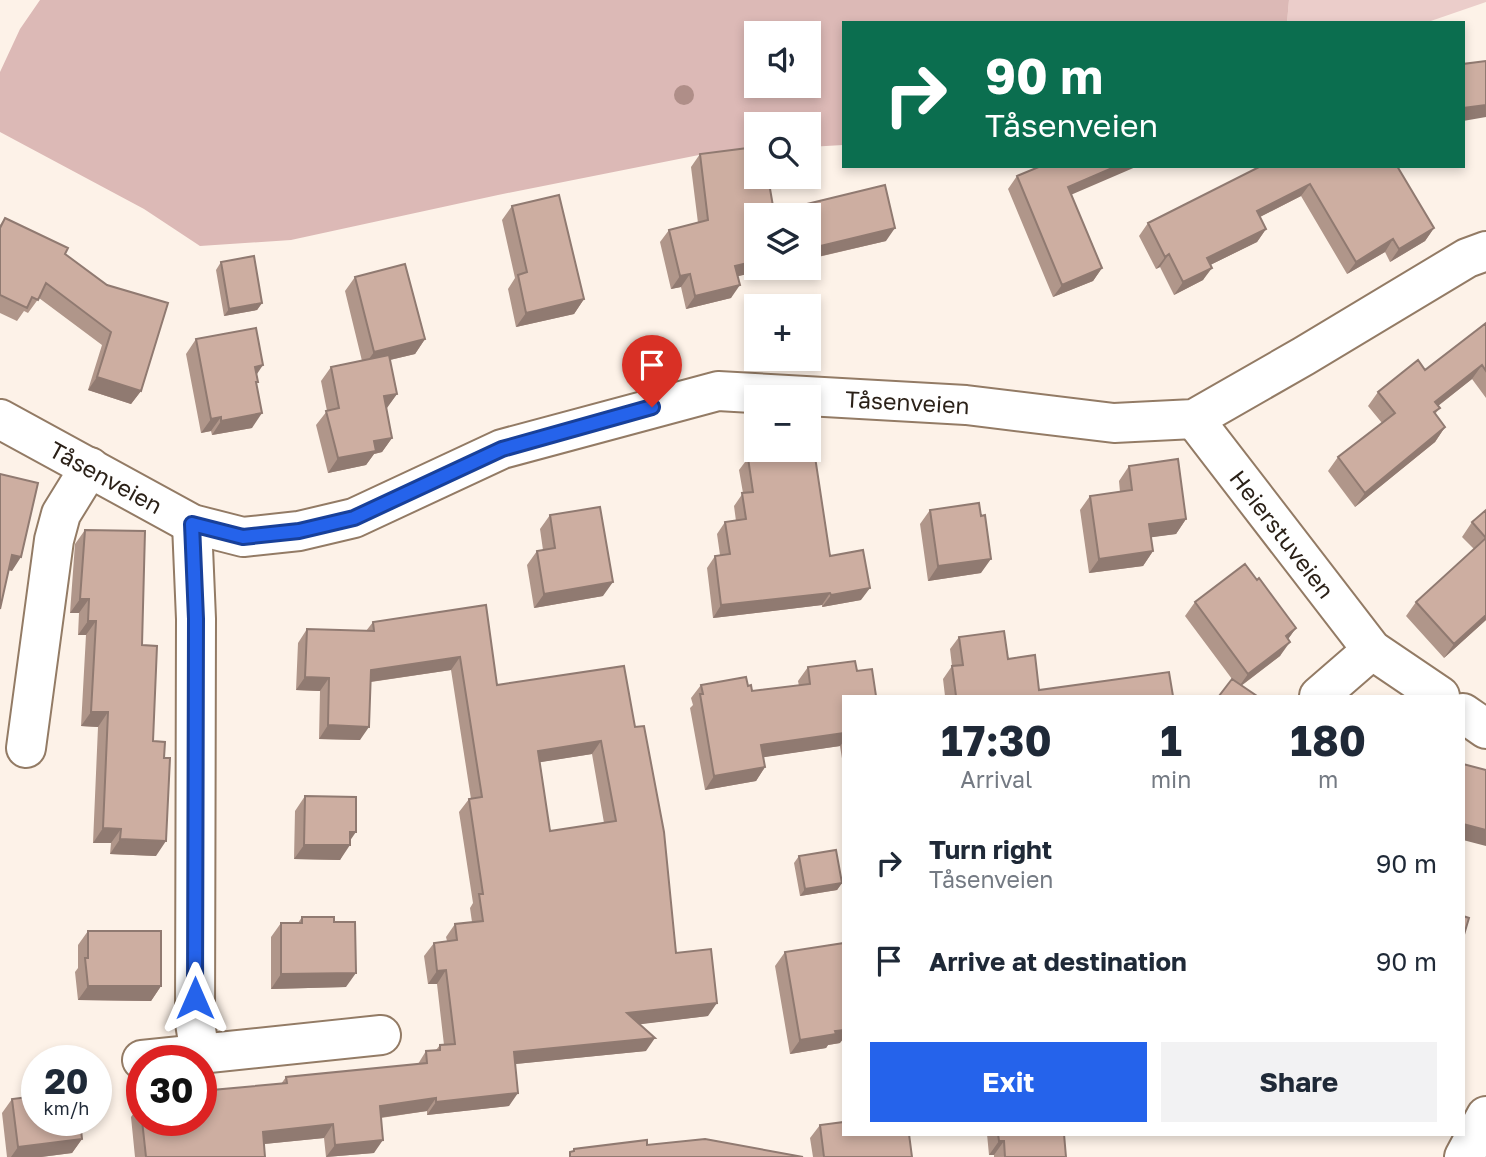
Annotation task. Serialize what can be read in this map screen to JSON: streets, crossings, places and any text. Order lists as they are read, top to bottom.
{
  "streets": {
    "street": ["Tåsenveien", "Heierstuveien"]
  },
  "crossings": [
    ["Tåsenveien", "Heierstuveien"]
  ],
  "page": {
    "map_buttons": ["+", "−"],
    "turn": ["90 m", "Tåsenveien"],
    "eta": [
      "17:30",
      "Arrival",
      "1",
      "min",
      "180",
      "m"
    ],
    "list": [
      {
        "name": "Turn right",
        "note": "Tåsenveien",
        "value": "90 m"
      },
      {
        "name": "Arrive at destination",
        "value": "90 m"
      }
    ],
    "buttons": ["Exit", "Share"],
    "speed": "20 km/h",
    "limit": "30"
  }
}
